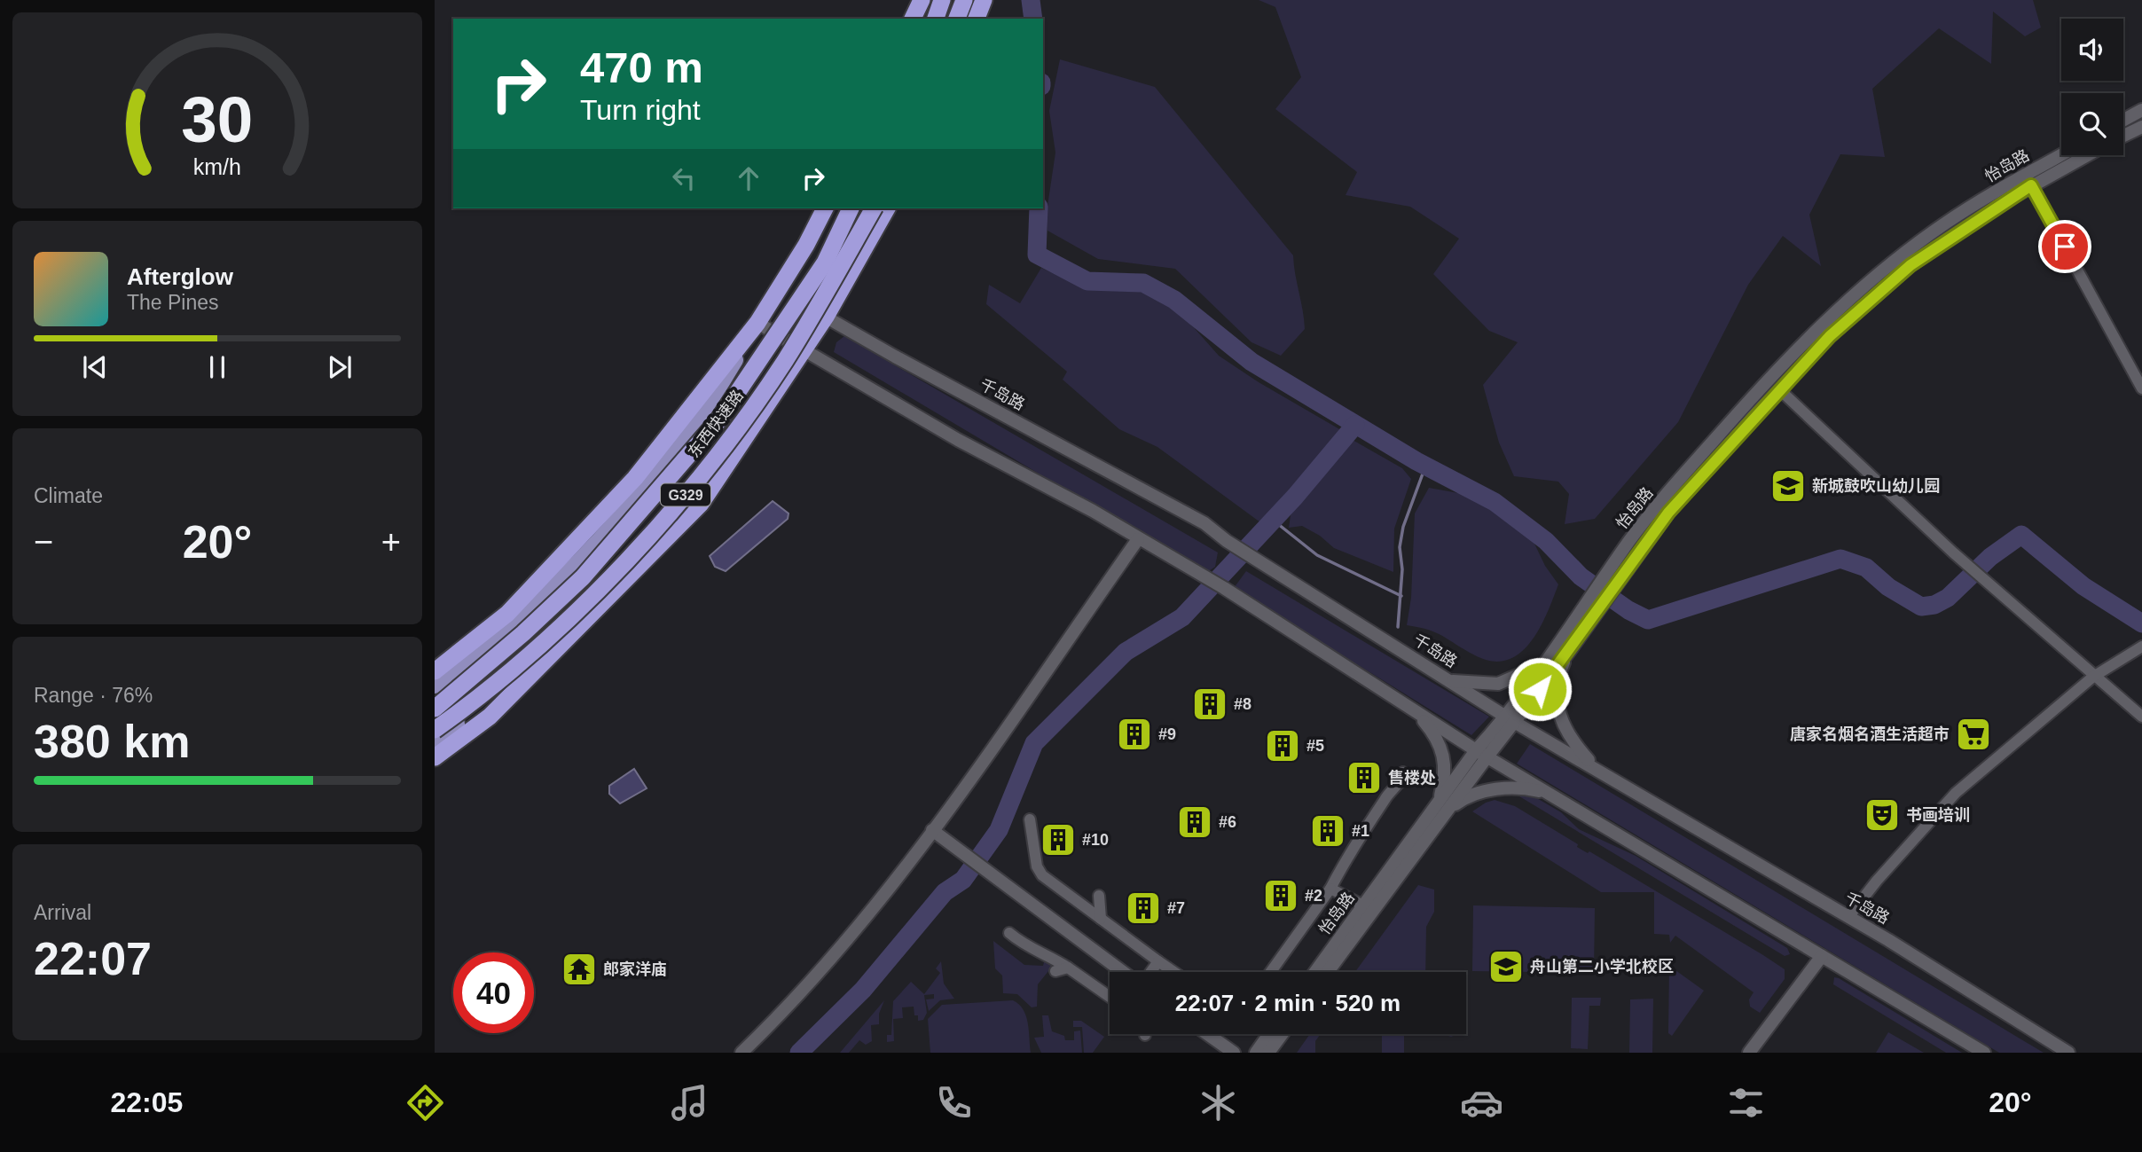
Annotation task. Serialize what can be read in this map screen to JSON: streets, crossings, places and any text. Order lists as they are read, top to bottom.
{
  "streets": {
    "highway": ["东西快速路", "G329"],
    "street": ["怡岛路", "千岛路"]
  },
  "crossings": [
    ["怡岛路", "千岛路"]
  ],
  "places": {
    "school or university": ["新城鼓吹山幼儿园", "舟山第二小学北校区"],
    "building": [
      "#8",
      "#9",
      "#5",
      "售楼处",
      "#6",
      "#1",
      "#10",
      "#2",
      "#7"
    ],
    "supermarket": ["唐家名烟名酒生活超市"],
    "theatre": ["书画培训"],
    "temple": ["郎家洋庙"]
  },
  "page": {
    "turn": ["470 m", "Turn right"],
    "song": ["Afterglow", "The Pines"],
    "tile": [
      "Climate",
      ["Range · 76%", "380 km"],
      ["Arrival", "22:07"]
    ],
    "heat": ["−", "20°", "+"],
    "limit": "40",
    "trip": "22:07 · 2 min · 520 m",
    "tabs": ["22:05", "20°"],
    "gauge": ["30", "km/h"]
  }
}
